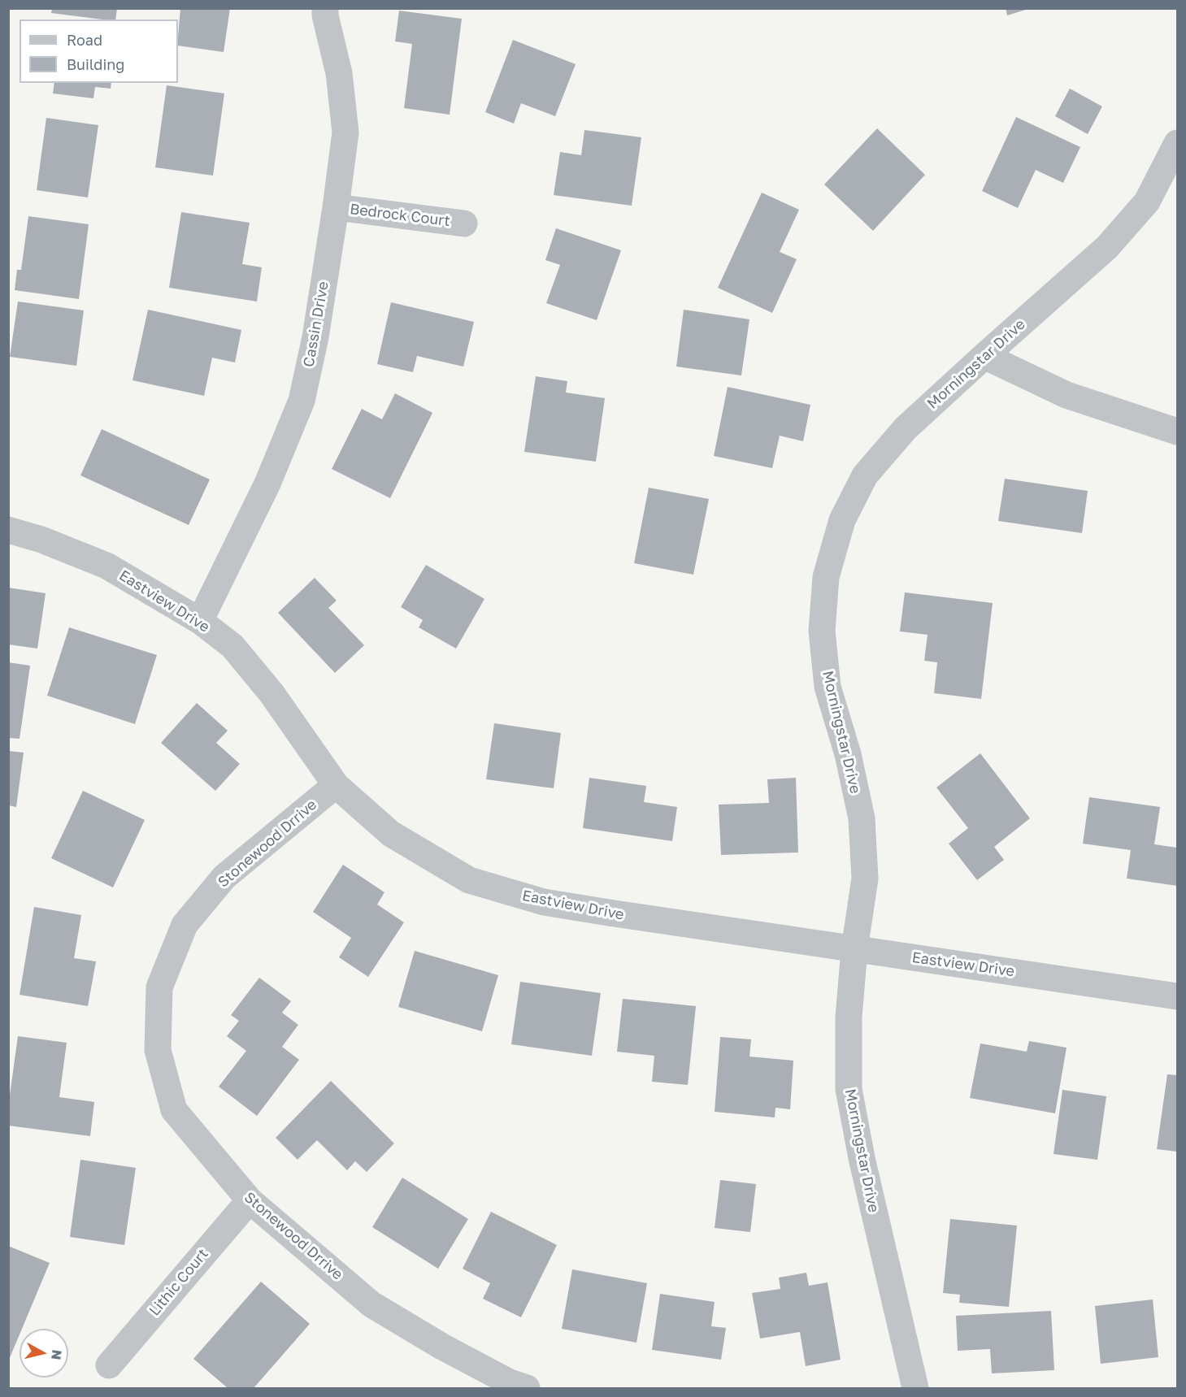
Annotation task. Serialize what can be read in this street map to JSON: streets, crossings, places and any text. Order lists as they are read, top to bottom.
{
  "streets": {
    "street": [
      "Bedrock Court",
      "Cassin Drive",
      "Morningstar Drive",
      "Eastview Drive",
      "Stonewood Drrive",
      "Lithic Court"
    ]
  },
  "crossings": [
    ["Bedrock Court", "Cassin Drive"],
    ["Cassin Drive", "Eastview Drive"],
    ["Morningstar Drive", "Eastview Drive"],
    ["Eastview Drive", "Stonewood Drrive"],
    ["Stonewood Drrive", "Lithic Court"]
  ],
  "legend": ["Road", "Building"],
  "north": "right"
}
